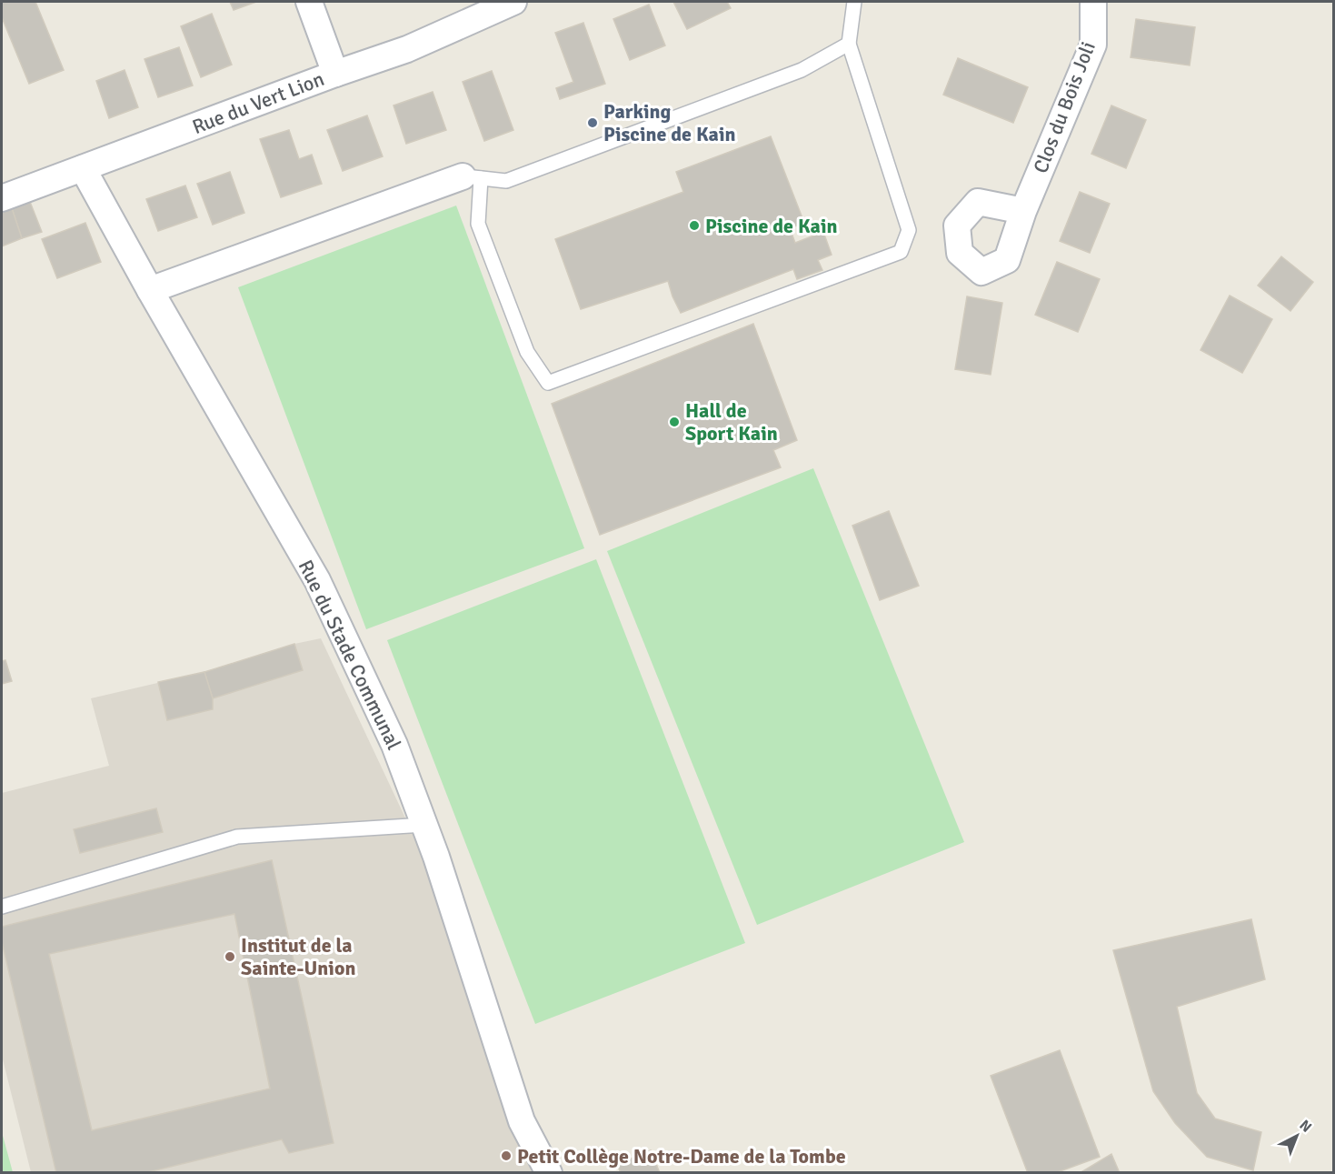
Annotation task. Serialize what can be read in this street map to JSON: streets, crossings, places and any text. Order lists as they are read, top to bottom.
{
  "streets": {
    "street": ["Rue du Vert Lion", "Clos du Bois Joli", "Rue du Stade Communal"]
  },
  "crossings": [
    ["Rue du Vert Lion", "Rue du Stade Communal"]
  ],
  "places": [
    "Parking Piscine de Kain",
    "Piscine de Kain",
    "Hall de Sport Kain",
    "Institut de la Sainte-Union",
    "Petit Collège Notre-Dame de la Tombe"
  ],
  "north": "top right"
}
